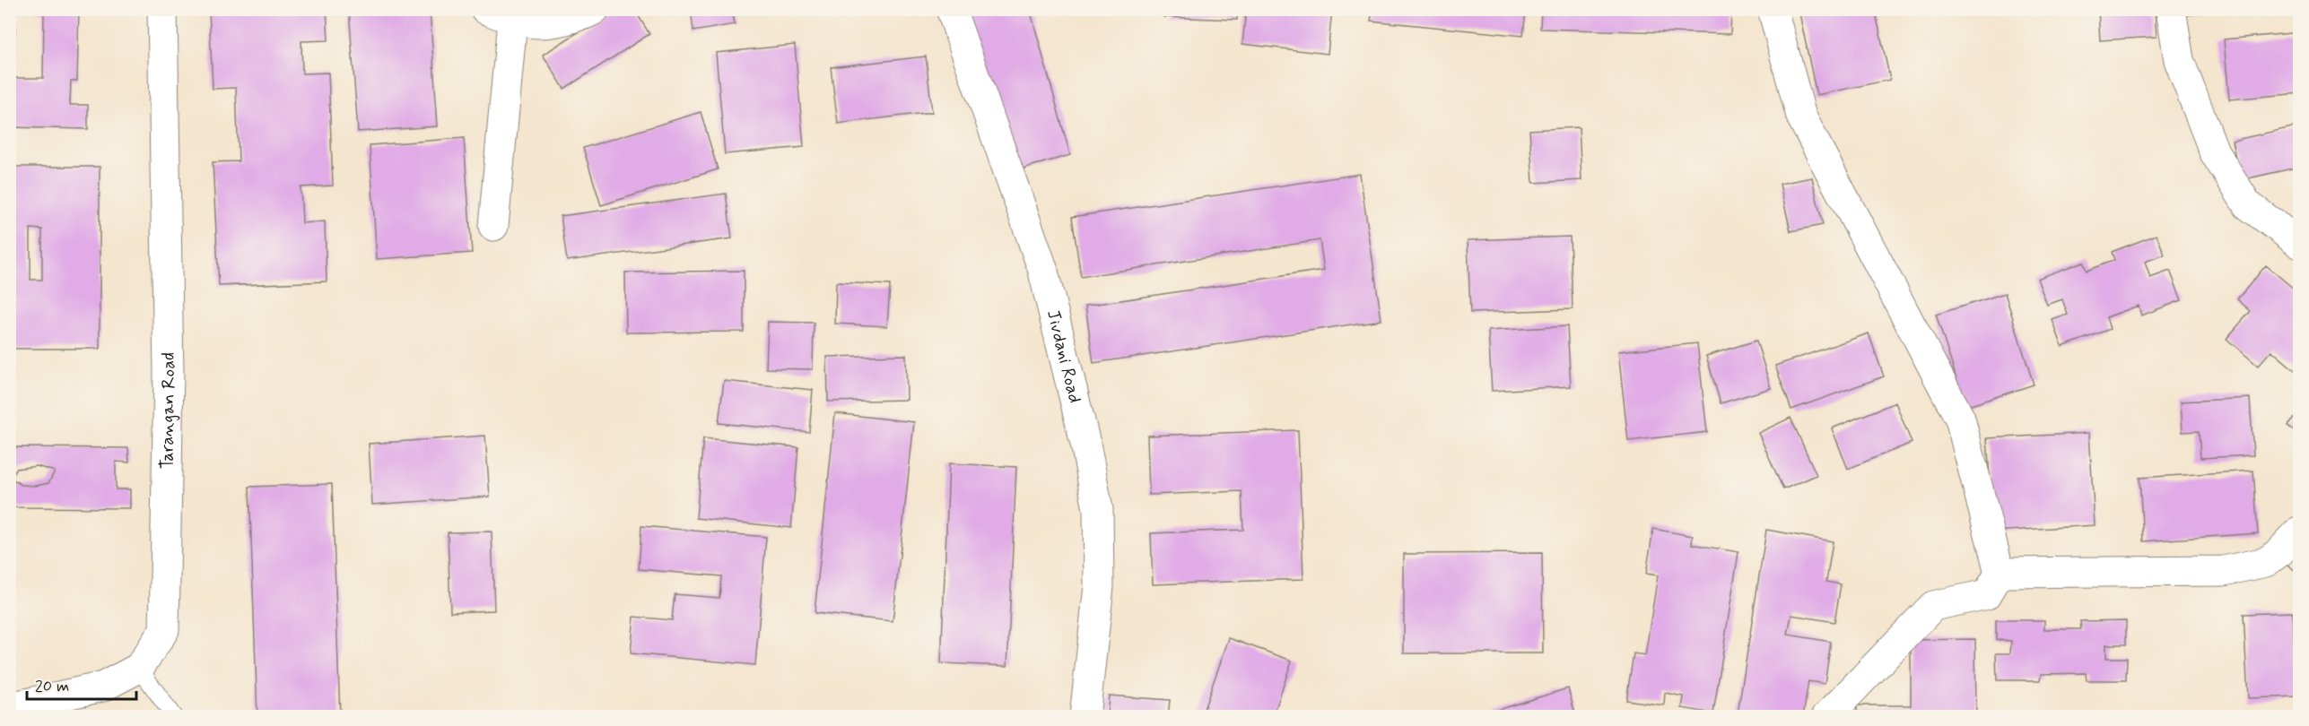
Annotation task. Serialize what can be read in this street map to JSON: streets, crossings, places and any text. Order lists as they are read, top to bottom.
{
  "streets": {
    "street": ["Jivdani Road", "Tarangan Road"]
  },
  "scale_bar": "20 m"
}
